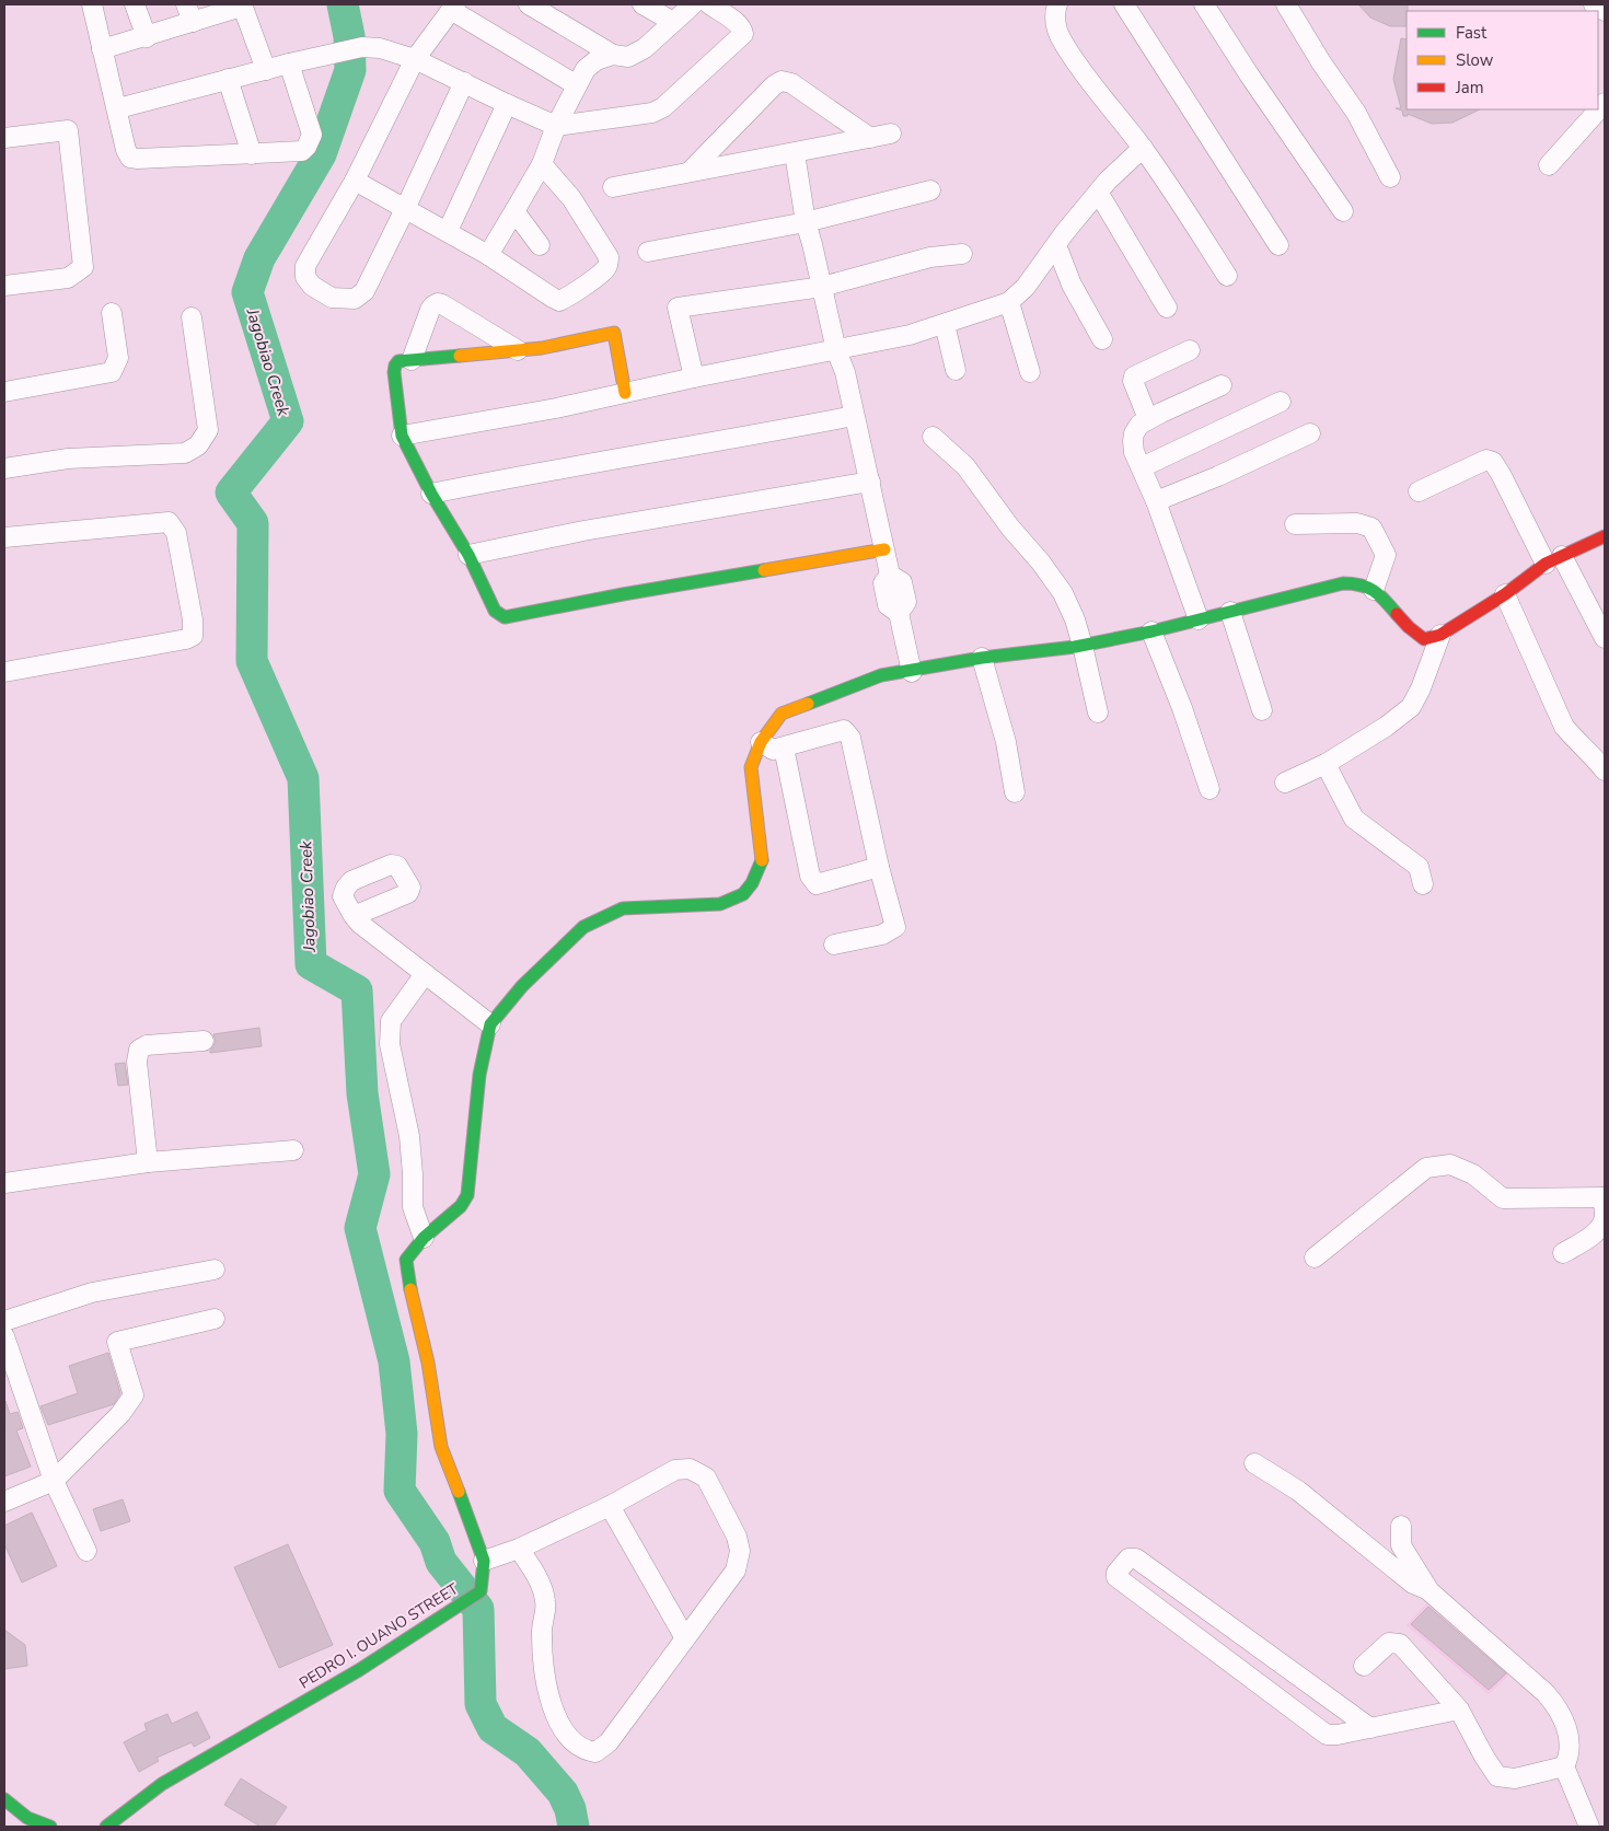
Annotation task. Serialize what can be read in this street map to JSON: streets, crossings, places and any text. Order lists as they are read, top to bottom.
{
  "streets": {
    "street": ["PEDRO I. OUANO STREET"]
  },
  "water": ["Jagobiao Creek"],
  "legend": ["Fast", "Slow", "Jam"]
}
